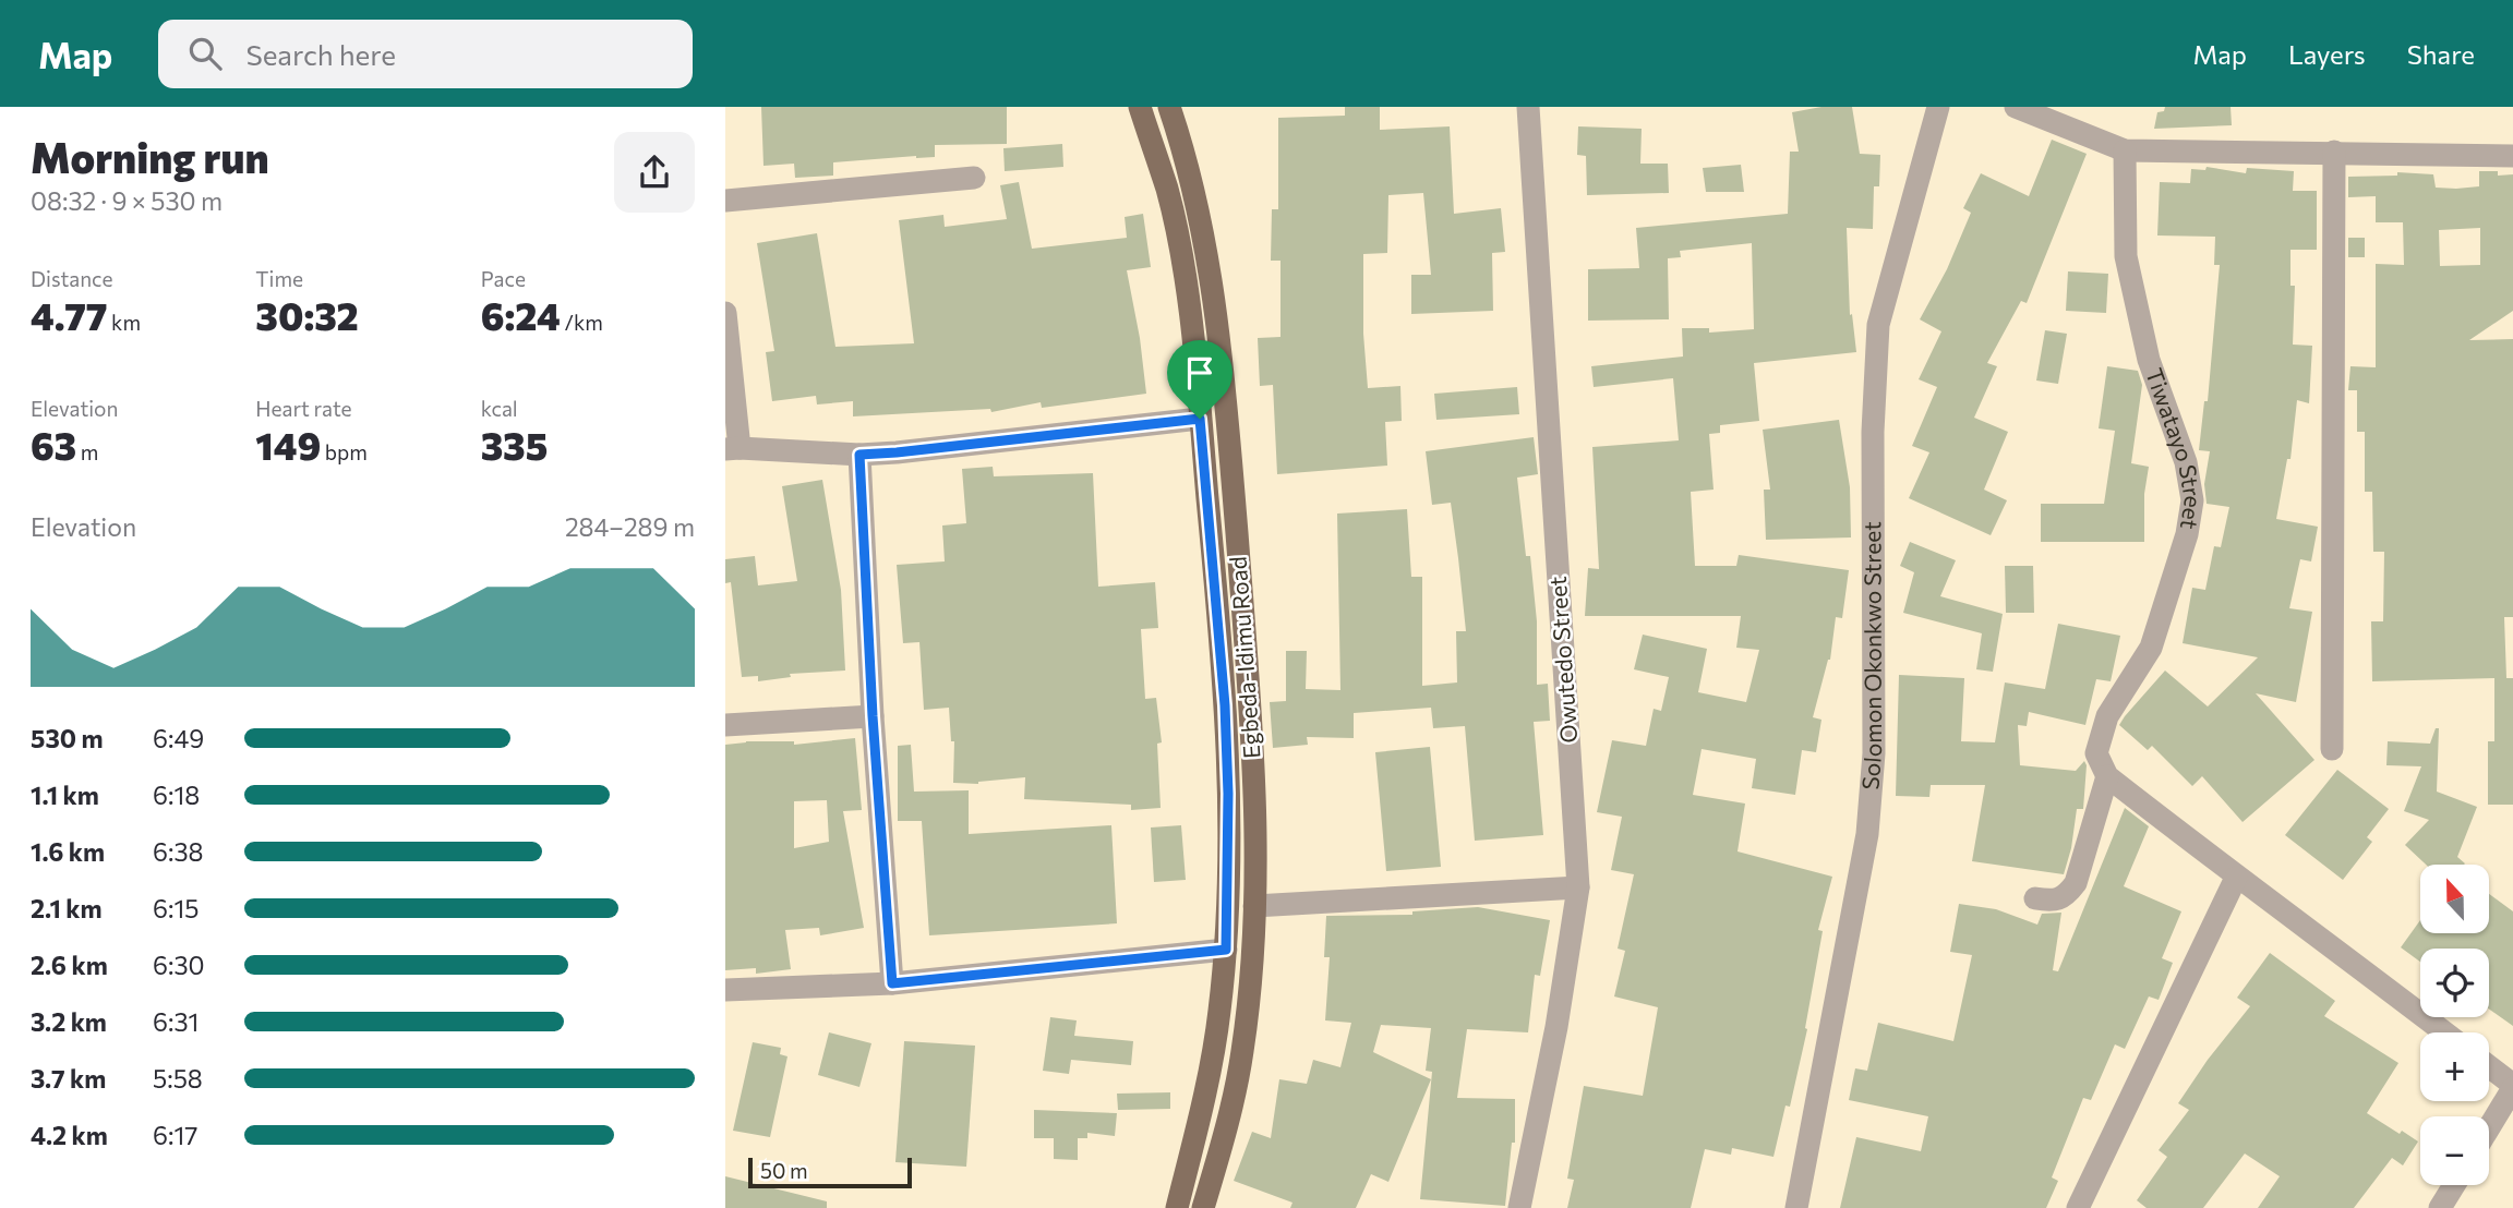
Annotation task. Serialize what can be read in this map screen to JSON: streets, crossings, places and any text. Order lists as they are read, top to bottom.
{
  "streets": {
    "main road": ["Egbeda-Idimu Road"],
    "street": ["Tiwatayo Street", "Solomon Okonkwo Street", "Owutedo Street"]
  },
  "scale_bar": "50 m",
  "north": "top",
  "page": {
    "header": "Map",
    "search": "Search here",
    "nav": ["Map", "Layers", "Share"],
    "heading": ["Morning run", "08:32 · 9 × 530 m"],
    "stats": [
      ["Distance", "4.77 km"],
      ["Time", "30:32"],
      ["Pace", "6:24 /km"],
      ["Elevation", "63 m"],
      ["Heart rate", "149 bpm"],
      ["kcal", "335"]
    ],
    "chart": ["Elevation", "284–289 m"],
    "list": [
      {
        "name": "530 m",
        "note": "6:49"
      },
      {
        "name": "1.1 km",
        "note": "6:18"
      },
      {
        "name": "1.6 km",
        "note": "6:38"
      },
      {
        "name": "2.1 km",
        "note": "6:15"
      },
      {
        "name": "2.6 km",
        "note": "6:30"
      },
      {
        "name": "3.2 km",
        "note": "6:31"
      },
      {
        "name": "3.7 km",
        "note": "5:58"
      },
      {
        "name": "4.2 km",
        "note": "6:17"
      }
    ],
    "map_buttons": ["+", "−"],
    "scale": "50 m"
  }
}
